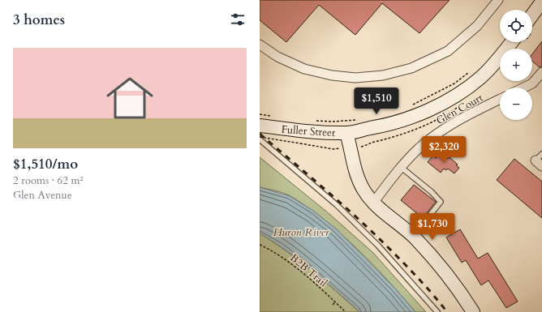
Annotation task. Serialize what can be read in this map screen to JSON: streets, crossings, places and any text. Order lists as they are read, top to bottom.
{
  "streets": {
    "main road": ["Fuller Street"],
    "street": ["Glen Court"],
    "path": ["B2B Trail"]
  },
  "crossings": [
    ["Glen Court", "Fuller Street"]
  ],
  "water": ["Huron River"],
  "page": {
    "heading": "3 homes",
    "map_buttons": ["+", "−"],
    "list": [
      {
        "name": "$1,510/mo",
        "note": "2 rooms · 62 m² · Glen Avenue"
      }
    ],
    "price": ["$1,510", "$2,320", "$1,730"]
  }
}
